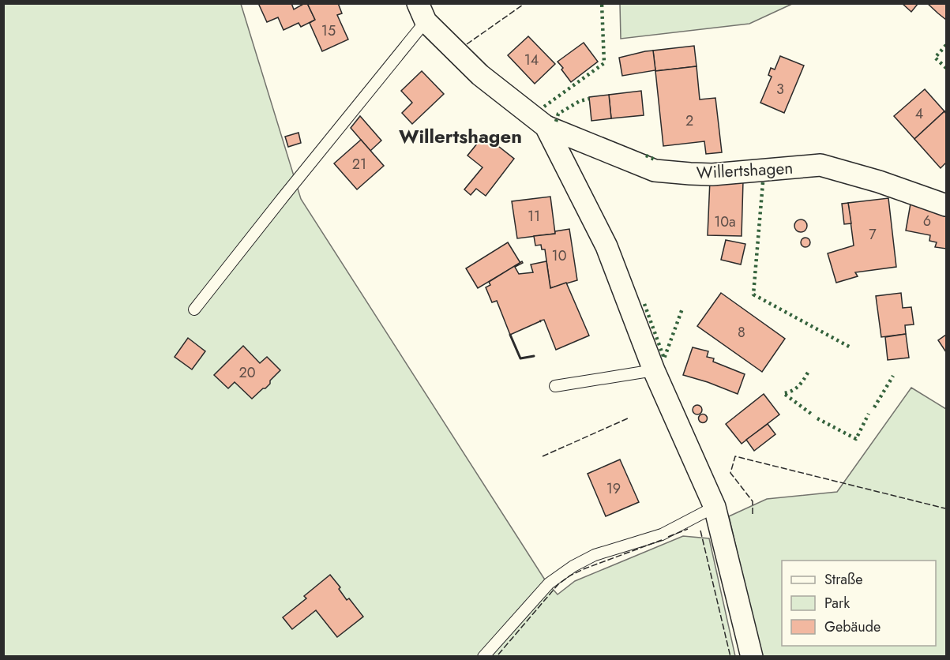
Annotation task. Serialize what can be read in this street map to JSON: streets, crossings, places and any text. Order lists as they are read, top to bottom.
{
  "streets": {
    "street": ["Willertshagen"]
  },
  "districts": ["Willertshagen"],
  "house_numbers": [
    "15",
    "14",
    "3",
    "4",
    "2",
    "21",
    "11",
    "6",
    "10a",
    "7",
    "10",
    "8",
    "20",
    "19"
  ],
  "legend": ["Straße", "Park", "Gebäude"]
}
